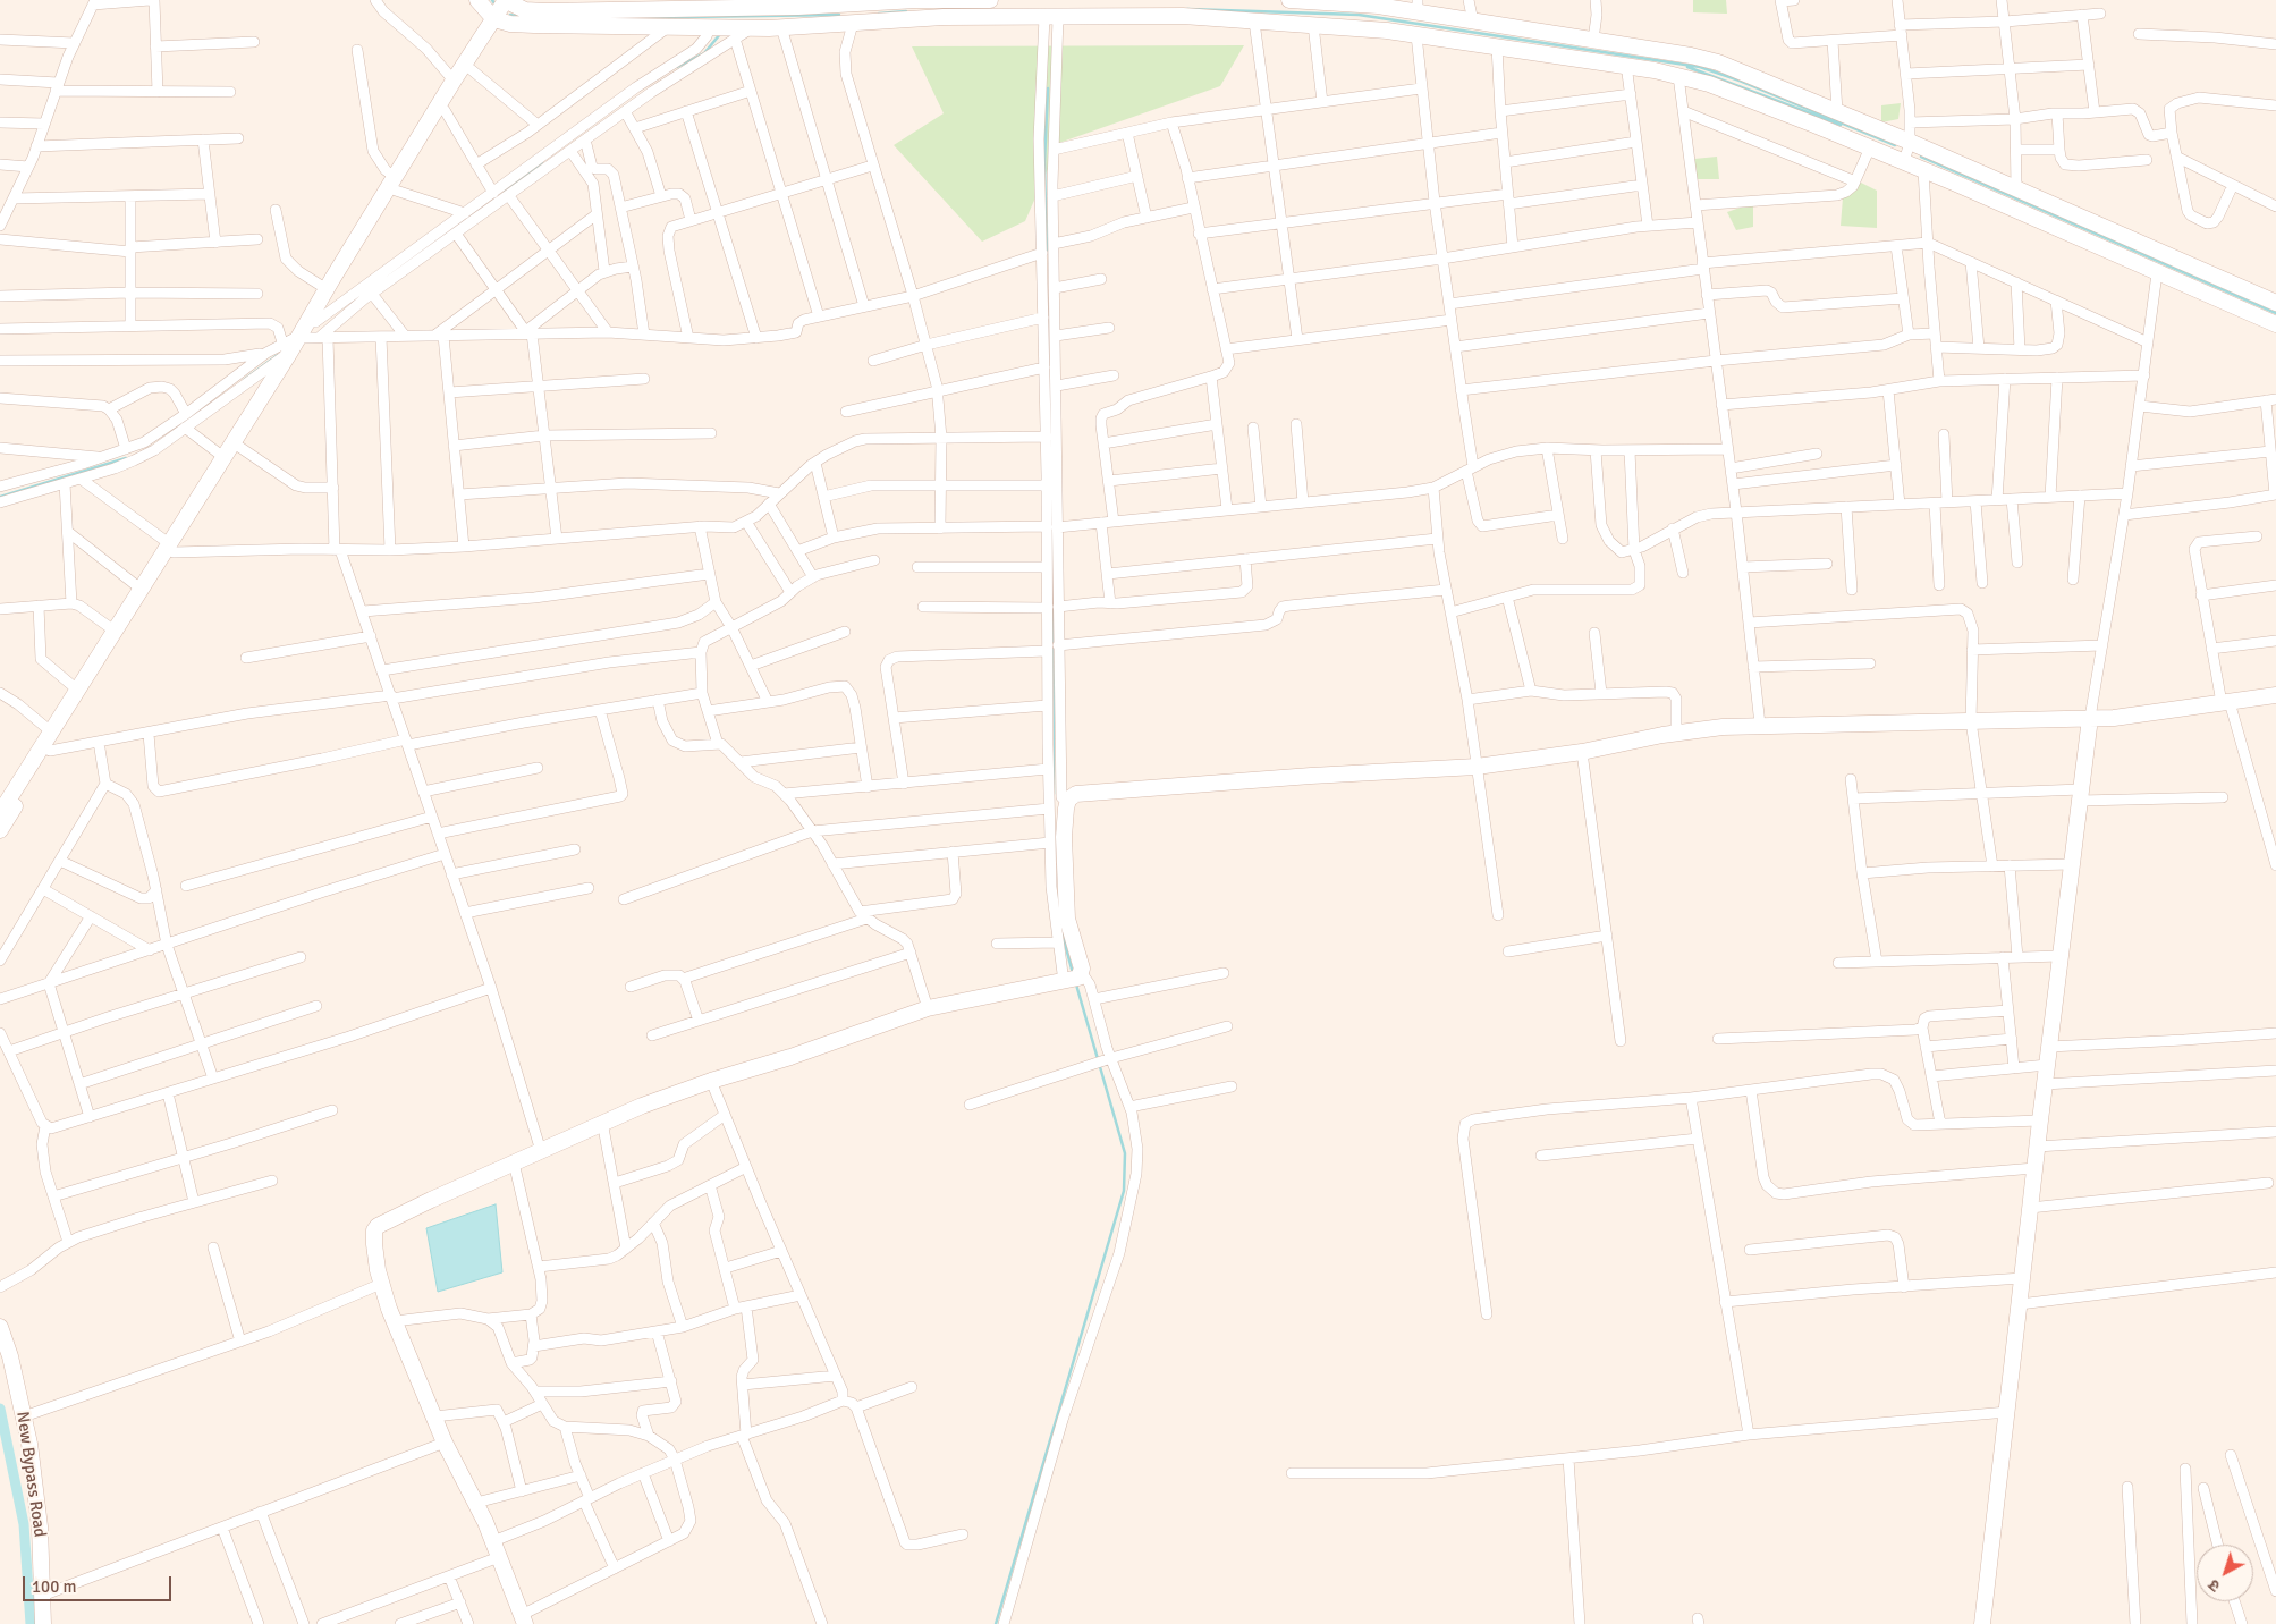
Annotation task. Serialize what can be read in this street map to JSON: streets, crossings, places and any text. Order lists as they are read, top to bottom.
{
  "streets": {
    "street": ["New Bypass Road"]
  },
  "scale_bar": "100 m",
  "north": "bottom left"
}
